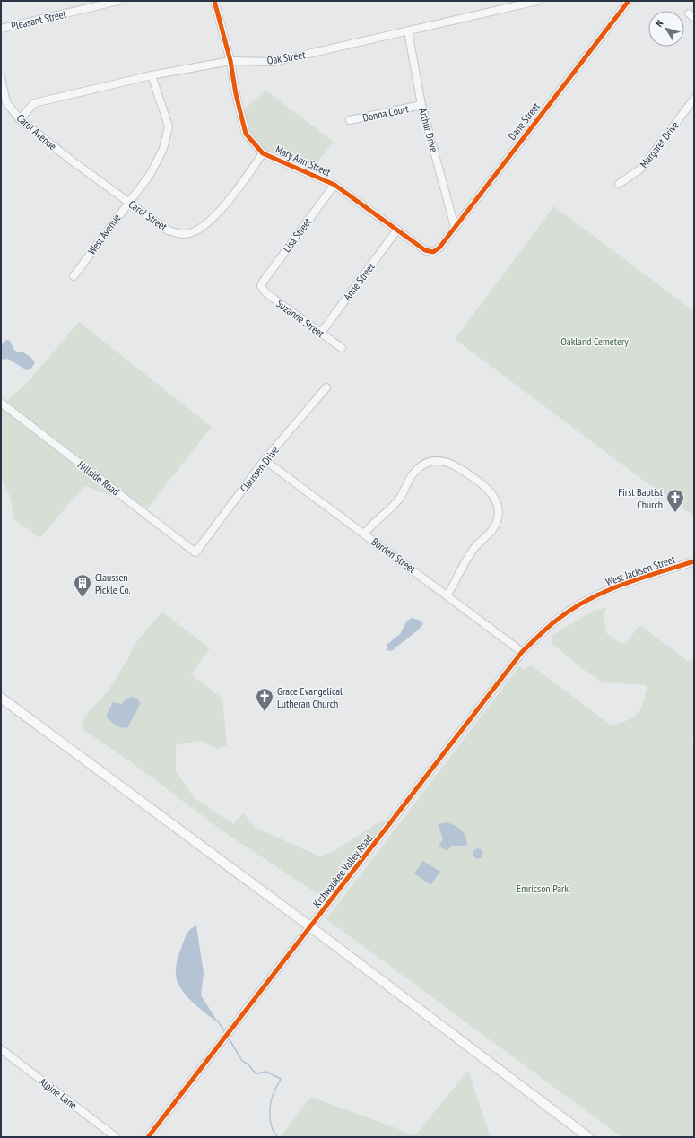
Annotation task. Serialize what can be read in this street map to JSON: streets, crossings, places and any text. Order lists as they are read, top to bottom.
{
  "streets": {
    "street": [
      "Pleasant Street",
      "Oak Street",
      "Donna Court",
      "Dane Street",
      "Arthur Drive",
      "Carol Avenue",
      "Margaret Drive",
      "Mary Ann Street",
      "Carol Street",
      "West Avenue",
      "Lisa Street",
      "Anne Street",
      "Suzanne Street",
      "Claussen Drive",
      "Hillside Road",
      "Borden Street",
      "West Jackson Street",
      "Kishwaukee Valley Road",
      "Alpine Lane"
    ]
  },
  "crossings": [
    ["Oak Street", "Arthur Drive"],
    ["Oak Street", "Carol Avenue"],
    ["Oak Street", "Mary Ann Street"],
    ["Oak Street", "West Avenue"],
    ["Donna Court", "Arthur Drive"],
    ["Dane Street", "Arthur Drive"],
    ["Dane Street", "Mary Ann Street"],
    ["Carol Avenue", "Carol Street"],
    ["Mary Ann Street", "Carol Street"],
    ["Mary Ann Street", "Lisa Street"],
    ["Mary Ann Street", "Anne Street"],
    ["Carol Street", "West Avenue"],
    ["Lisa Street", "Suzanne Street"],
    ["Anne Street", "Suzanne Street"],
    ["Claussen Drive", "Hillside Road"],
    ["Claussen Drive", "Borden Street"],
    ["Borden Street", "Kishwaukee Valley Road"],
    ["West Jackson Street", "Kishwaukee Valley Road"]
  ],
  "parks": ["Oakland Cemetery", "Emricson Park"],
  "places": {
    "church": ["First Baptist Church", "Grace Evangelical Lutheran Church"],
    "building": ["Claussen Pickle Co."]
  },
  "north": "top left"
}
